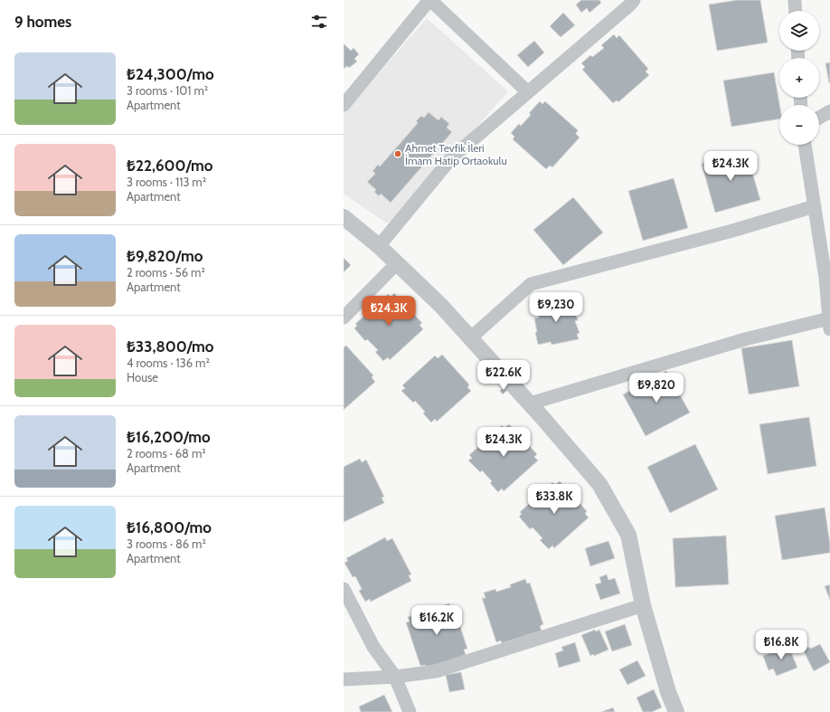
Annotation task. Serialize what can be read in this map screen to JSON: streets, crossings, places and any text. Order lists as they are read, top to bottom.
{
  "places": ["Ahmet Tevfik İleri İmam Hatip Ortaokulu"],
  "page": {
    "heading": "9 homes",
    "map_buttons": ["+", "−"],
    "list": [
      {
        "name": "₺24,300/mo",
        "note": "3 rooms · 101 m² · Apartment"
      },
      {
        "name": "₺22,600/mo",
        "note": "3 rooms · 113 m² · Apartment"
      },
      {
        "name": "₺9,820/mo",
        "note": "2 rooms · 56 m² · Apartment"
      },
      {
        "name": "₺33,800/mo",
        "note": "4 rooms · 136 m² · House"
      },
      {
        "name": "₺16,200/mo",
        "note": "2 rooms · 68 m² · Apartment"
      },
      {
        "name": "₺16,800/mo",
        "note": "3 rooms · 86 m² · Apartment"
      }
    ],
    "price": [
      "₺24.3K",
      "₺9,230",
      "₺24.3K",
      "₺22.6K",
      "₺9,820",
      "₺24.3K",
      "₺33.8K",
      "₺16.2K",
      "₺16.8K"
    ]
  }
}
